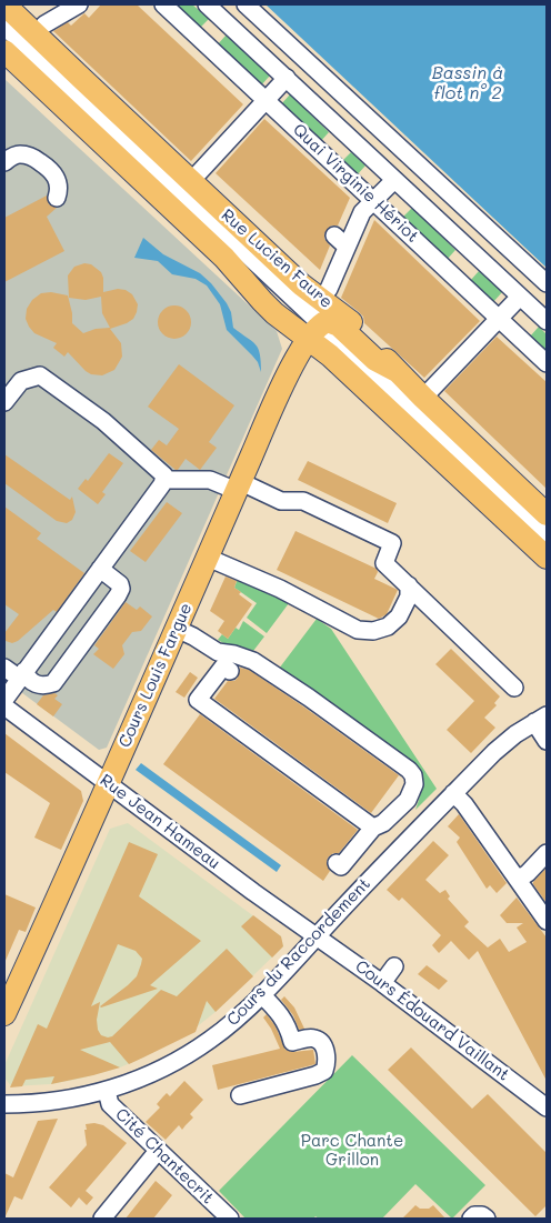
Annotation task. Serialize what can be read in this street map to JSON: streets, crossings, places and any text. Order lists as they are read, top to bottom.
{
  "streets": {
    "main road": ["Rue Lucien Faure", "Cours Louis Fargue"],
    "street": [
      "Quai Virginie Hériot",
      "Rue Jean Hameau",
      "Cours du Raccordement",
      "Cours Édouard Vaillant",
      "Cité Chantecrit"
    ]
  },
  "crossings": [
    ["Rue Lucien Faure", "Cours Louis Fargue"],
    ["Cours Louis Fargue", "Rue Jean Hameau"],
    ["Rue Jean Hameau", "Cours du Raccordement"],
    ["Rue Jean Hameau", "Cours Édouard Vaillant"],
    ["Cours du Raccordement", "Cours Édouard Vaillant"],
    ["Cours du Raccordement", "Cité Chantecrit"]
  ],
  "water": ["Bassin à flot n° 2"],
  "parks": ["Parc Chante Grillon"]
}
